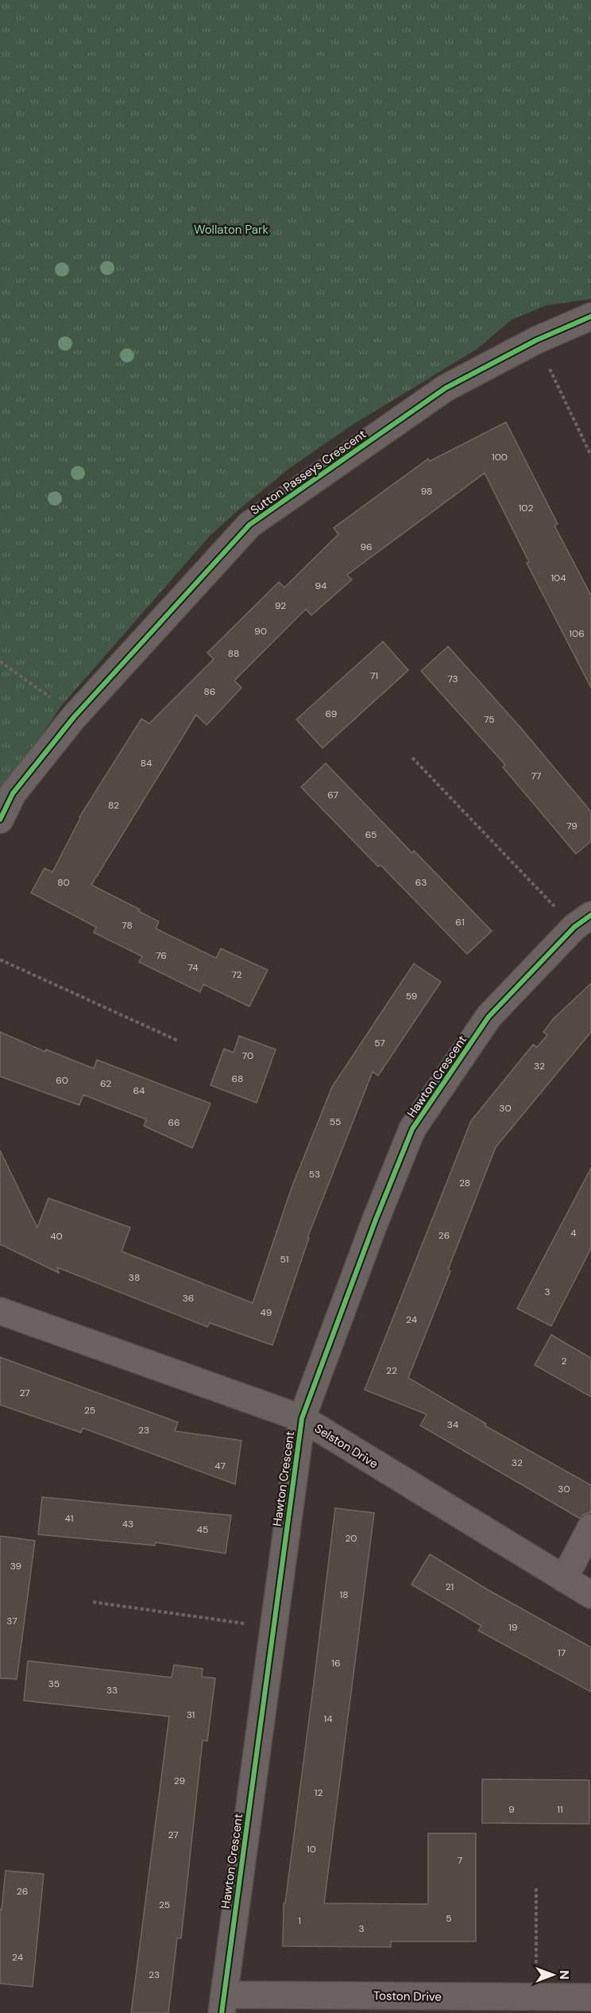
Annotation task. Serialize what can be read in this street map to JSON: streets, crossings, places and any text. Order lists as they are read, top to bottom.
{
  "streets": {
    "street": [
      "Sutton Passeys Crescent",
      "Hawton Crescent",
      "Selston Drive",
      "Toston Drive"
    ]
  },
  "crossings": [
    ["Hawton Crescent", "Selston Drive"],
    ["Hawton Crescent", "Toston Drive"]
  ],
  "parks": ["Wollaton Park"],
  "house_numbers": [
    "100",
    "98",
    "102",
    "96",
    "104",
    "94",
    "92",
    "90",
    "106",
    "88",
    "71",
    "73",
    "86",
    "69",
    "75",
    "84",
    "77",
    "67",
    "82",
    "79",
    "65",
    "80",
    "63",
    "61",
    "78",
    "76",
    "74",
    "72",
    "59",
    "57",
    "70",
    "32",
    "68",
    "60",
    "62",
    "64",
    "30",
    "55",
    "66",
    "53",
    "28",
    "4",
    "26",
    "40",
    "51",
    "38",
    "3",
    "36",
    "49",
    "24",
    "2",
    "22",
    "27",
    "25",
    "34",
    "23",
    "32",
    "47",
    "30",
    "41",
    "43",
    "45",
    "20",
    "39",
    "21",
    "18",
    "37",
    "19",
    "17",
    "16",
    "35",
    "33",
    "31",
    "14",
    "29",
    "12",
    "9",
    "11",
    "27",
    "10",
    "7",
    "26",
    "25",
    "5",
    "1",
    "3",
    "24",
    "23"
  ],
  "north": "right"
}
